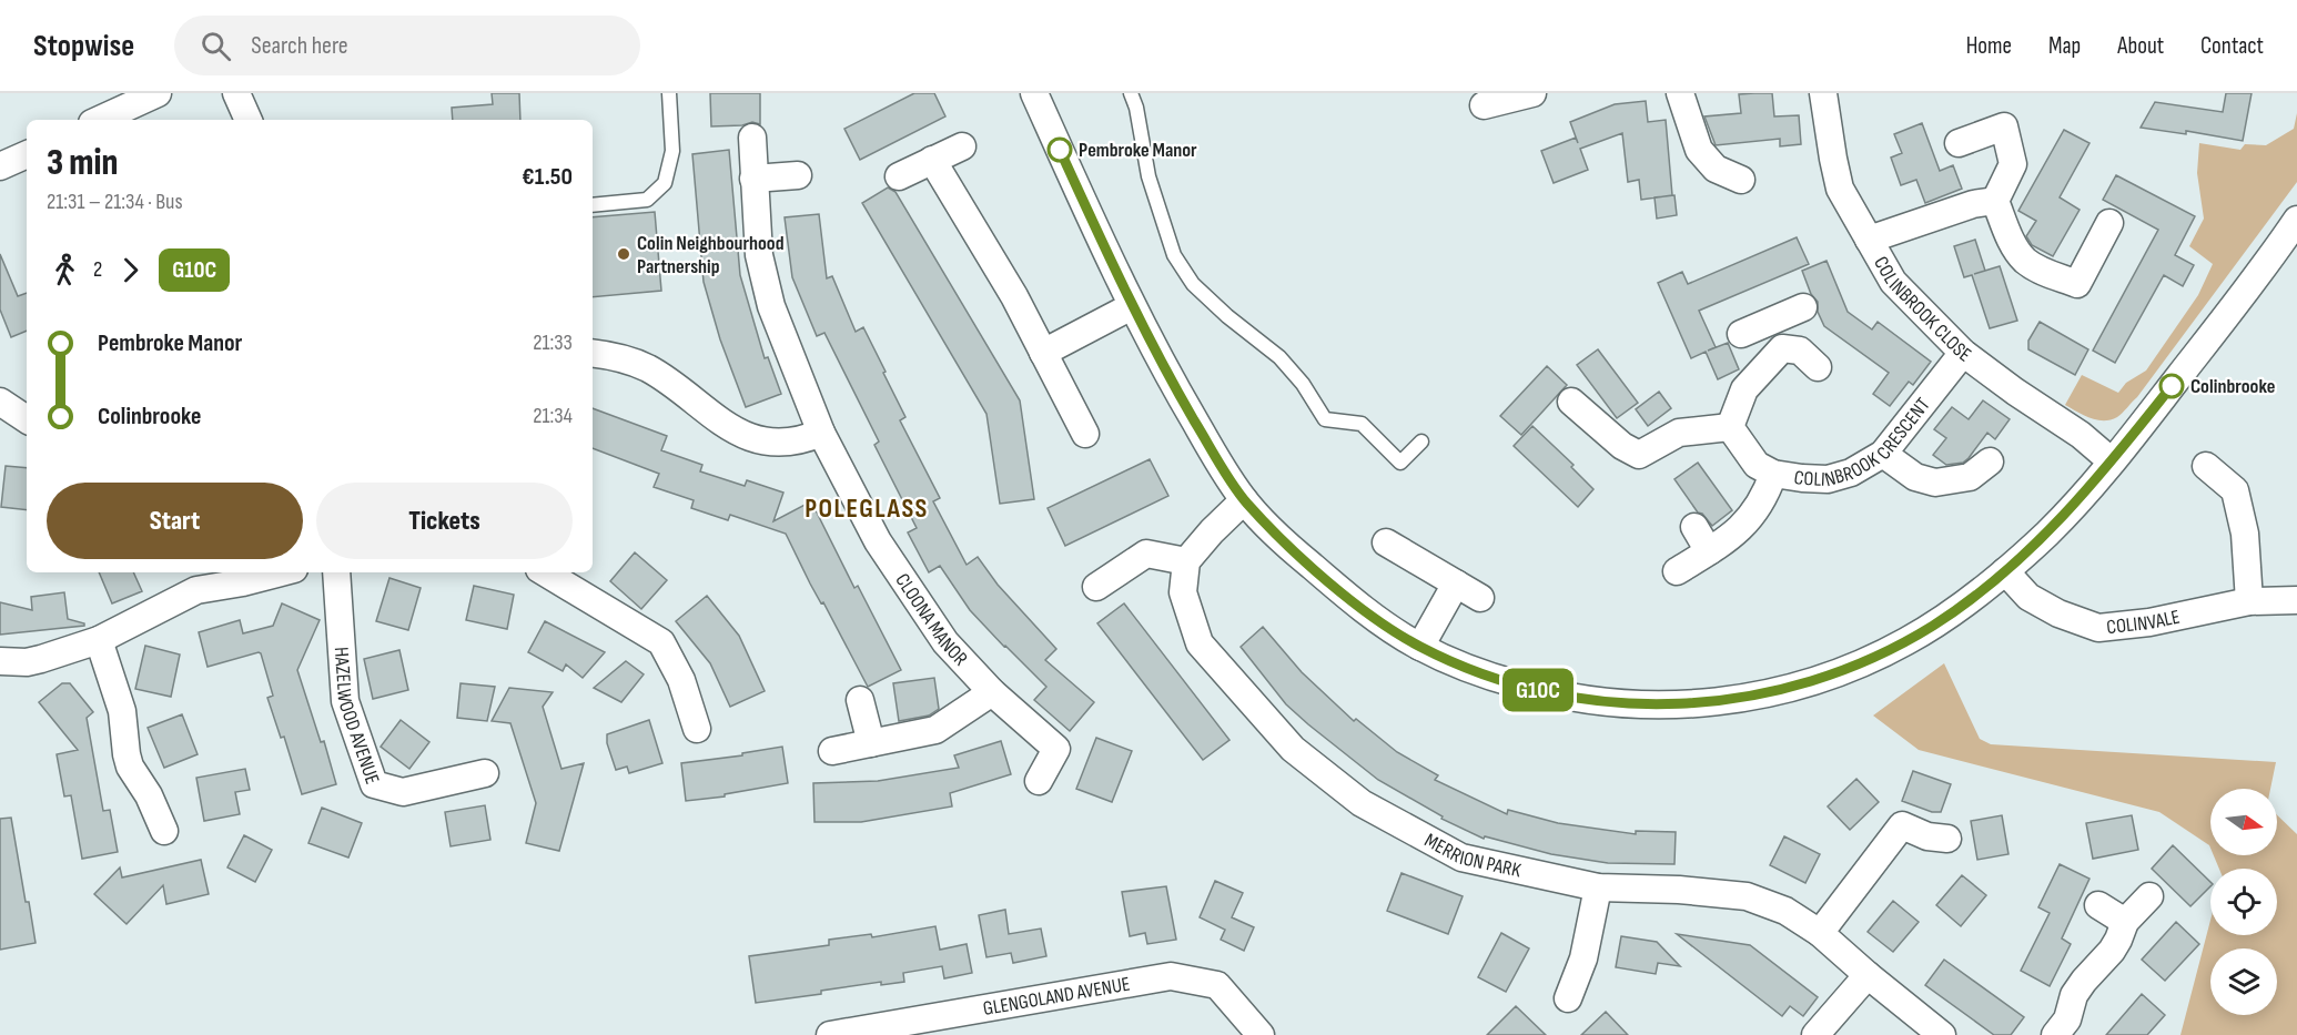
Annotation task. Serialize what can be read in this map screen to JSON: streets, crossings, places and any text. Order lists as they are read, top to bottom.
{
  "streets": {
    "street": [
      "COLINBROOK CLOSE",
      "COLINBROOK CRESCENT",
      "CLOONA MANOR",
      "COLINVALE",
      "HAZELWOOD AVENUE",
      "MERRION PARK",
      "GLENGOLAND AVENUE"
    ]
  },
  "crossings": [
    ["COLINBROOK CLOSE", "COLINBROOK CRESCENT"]
  ],
  "districts": ["POLEGLASS"],
  "places": ["Pembroke Manor", "Colin Neighbourhood Partnership", "Colinbrooke"],
  "lines": ["bus line G10C"],
  "north": "right",
  "page": {
    "header": "Stopwise",
    "search": "Search here",
    "nav": [
      "Home",
      "Map",
      "About",
      "Contact"
    ],
    "on_map": "G10C",
    "heading": ["3 min", "21:31 – 21:34 · Bus", "€1.50"],
    "legs": ["2", "G10C"],
    "list": [
      {
        "name": "Pembroke Manor",
        "value": "21:33"
      },
      {
        "name": "Colinbrooke",
        "value": "21:34"
      }
    ],
    "buttons": ["Start", "Tickets"]
  }
}
